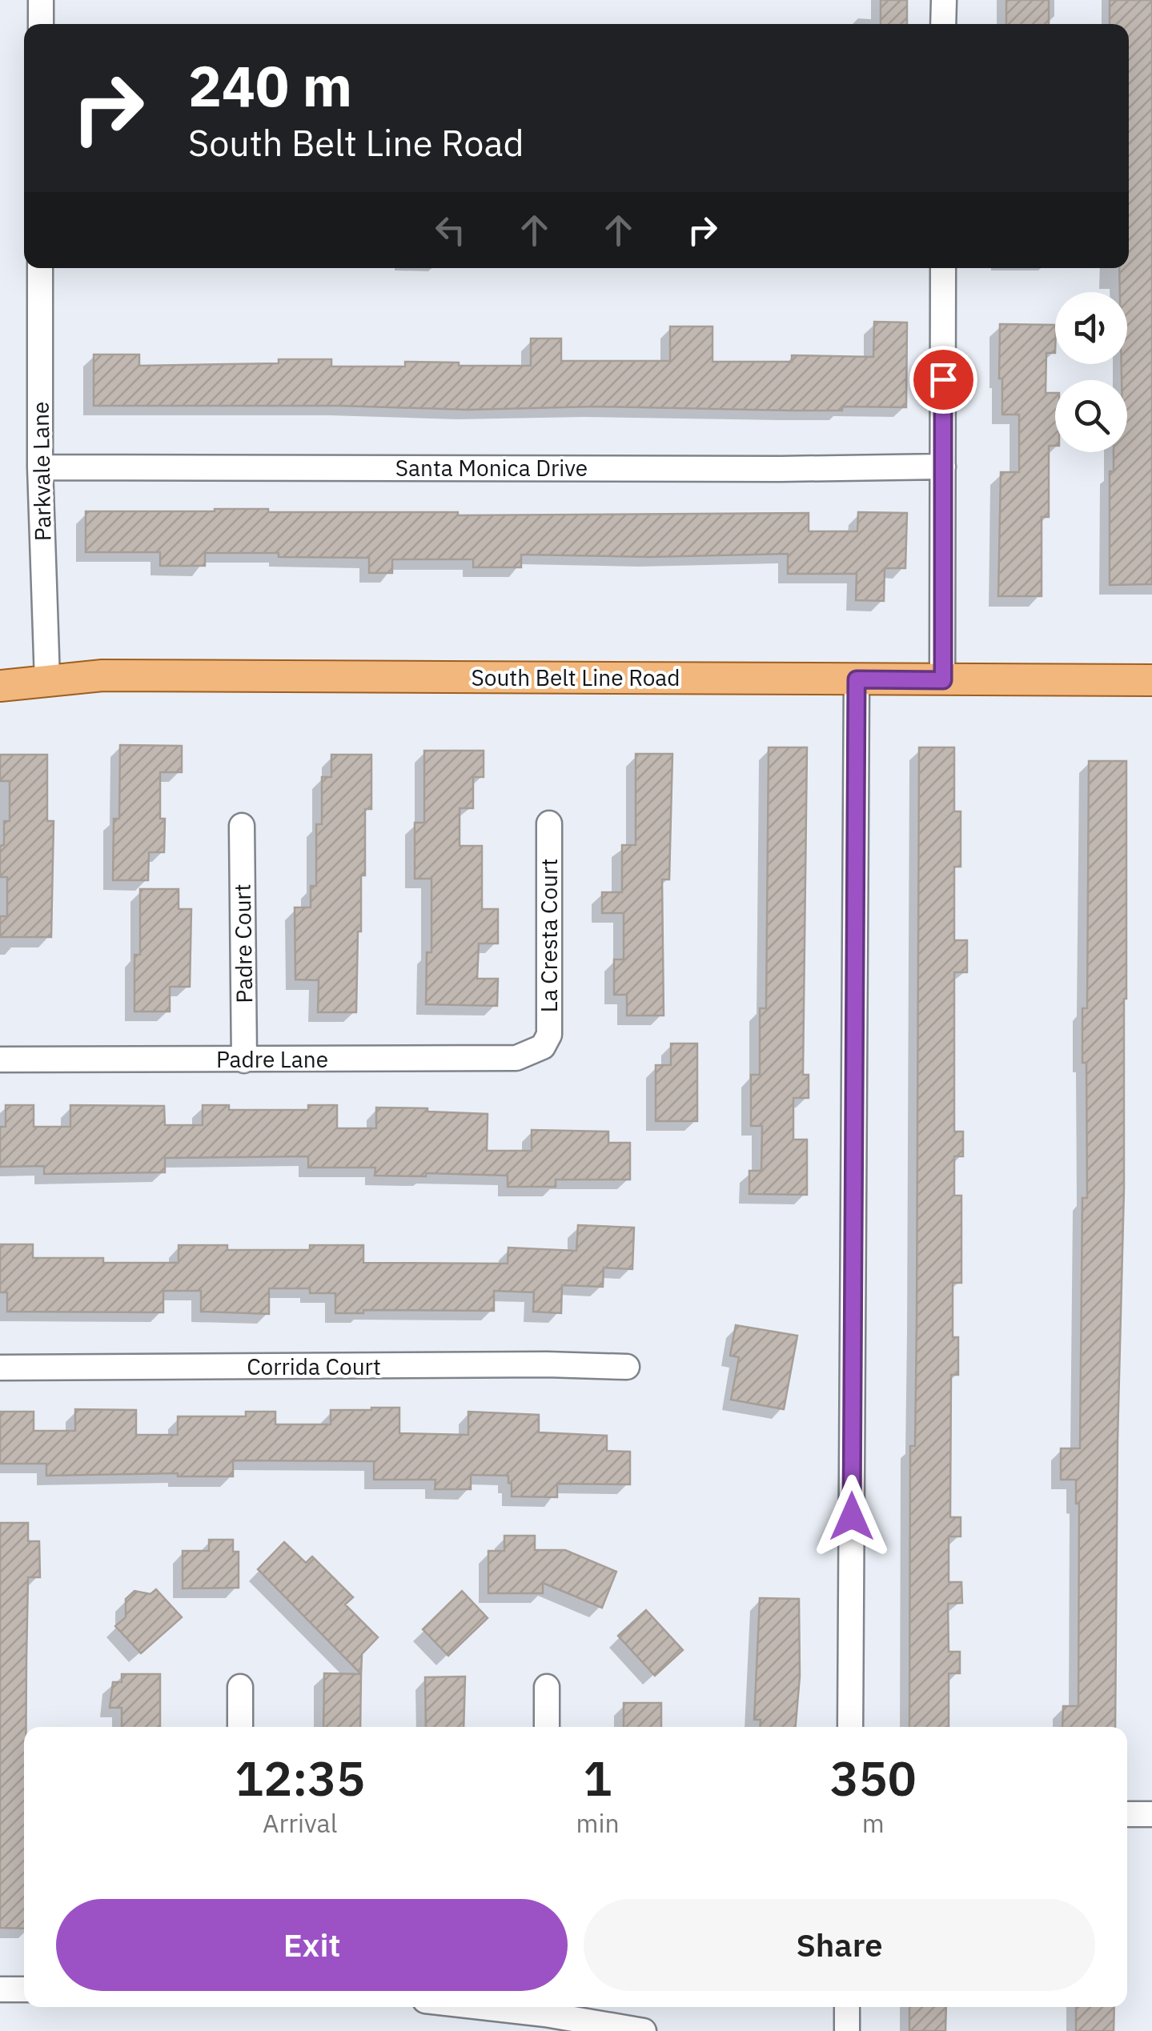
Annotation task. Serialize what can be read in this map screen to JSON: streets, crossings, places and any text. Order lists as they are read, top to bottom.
{
  "streets": {
    "main road": ["South Belt Line Road"],
    "street": [
      "Santa Monica Drive",
      "Parkvale Lane",
      "La Cresta Court",
      "Padre Court",
      "Padre Lane",
      "Corrida Court"
    ]
  },
  "crossings": [
    ["Santa Monica Drive", "Parkvale Lane"],
    ["Parkvale Lane", "South Belt Line Road"],
    ["La Cresta Court", "Padre Lane"],
    ["Padre Court", "Padre Lane"]
  ],
  "page": {
    "turn": ["240 m", "South Belt Line Road"],
    "eta": [
      "12:35",
      "Arrival",
      "1",
      "min",
      "350",
      "m"
    ],
    "buttons": ["Exit", "Share"]
  }
}
